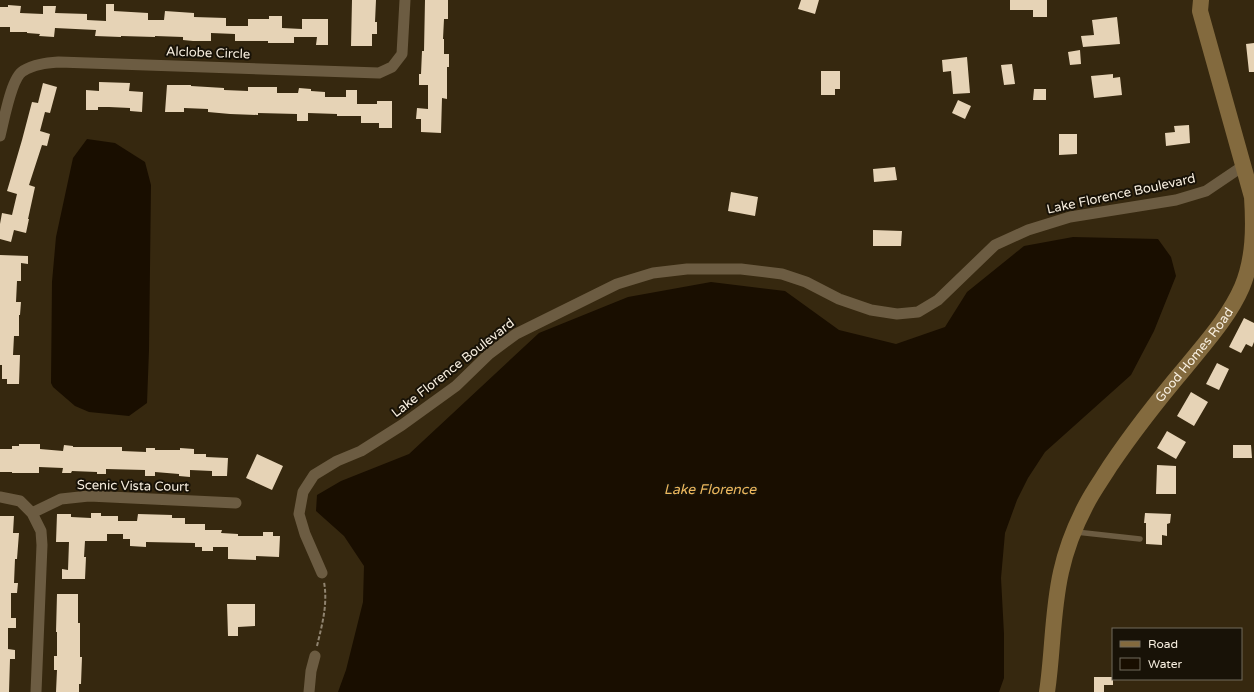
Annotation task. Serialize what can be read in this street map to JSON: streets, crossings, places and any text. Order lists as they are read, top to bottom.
{
  "streets": {
    "street": [
      "Alclobe Circle",
      "Lake Florence Boulevard",
      "Good Homes Road",
      "Scenic Vista Court"
    ]
  },
  "crossings": [
    ["Lake Florence Boulevard", "Good Homes Road"]
  ],
  "water": ["Lake Florence"],
  "legend": ["Road", "Water"]
}
